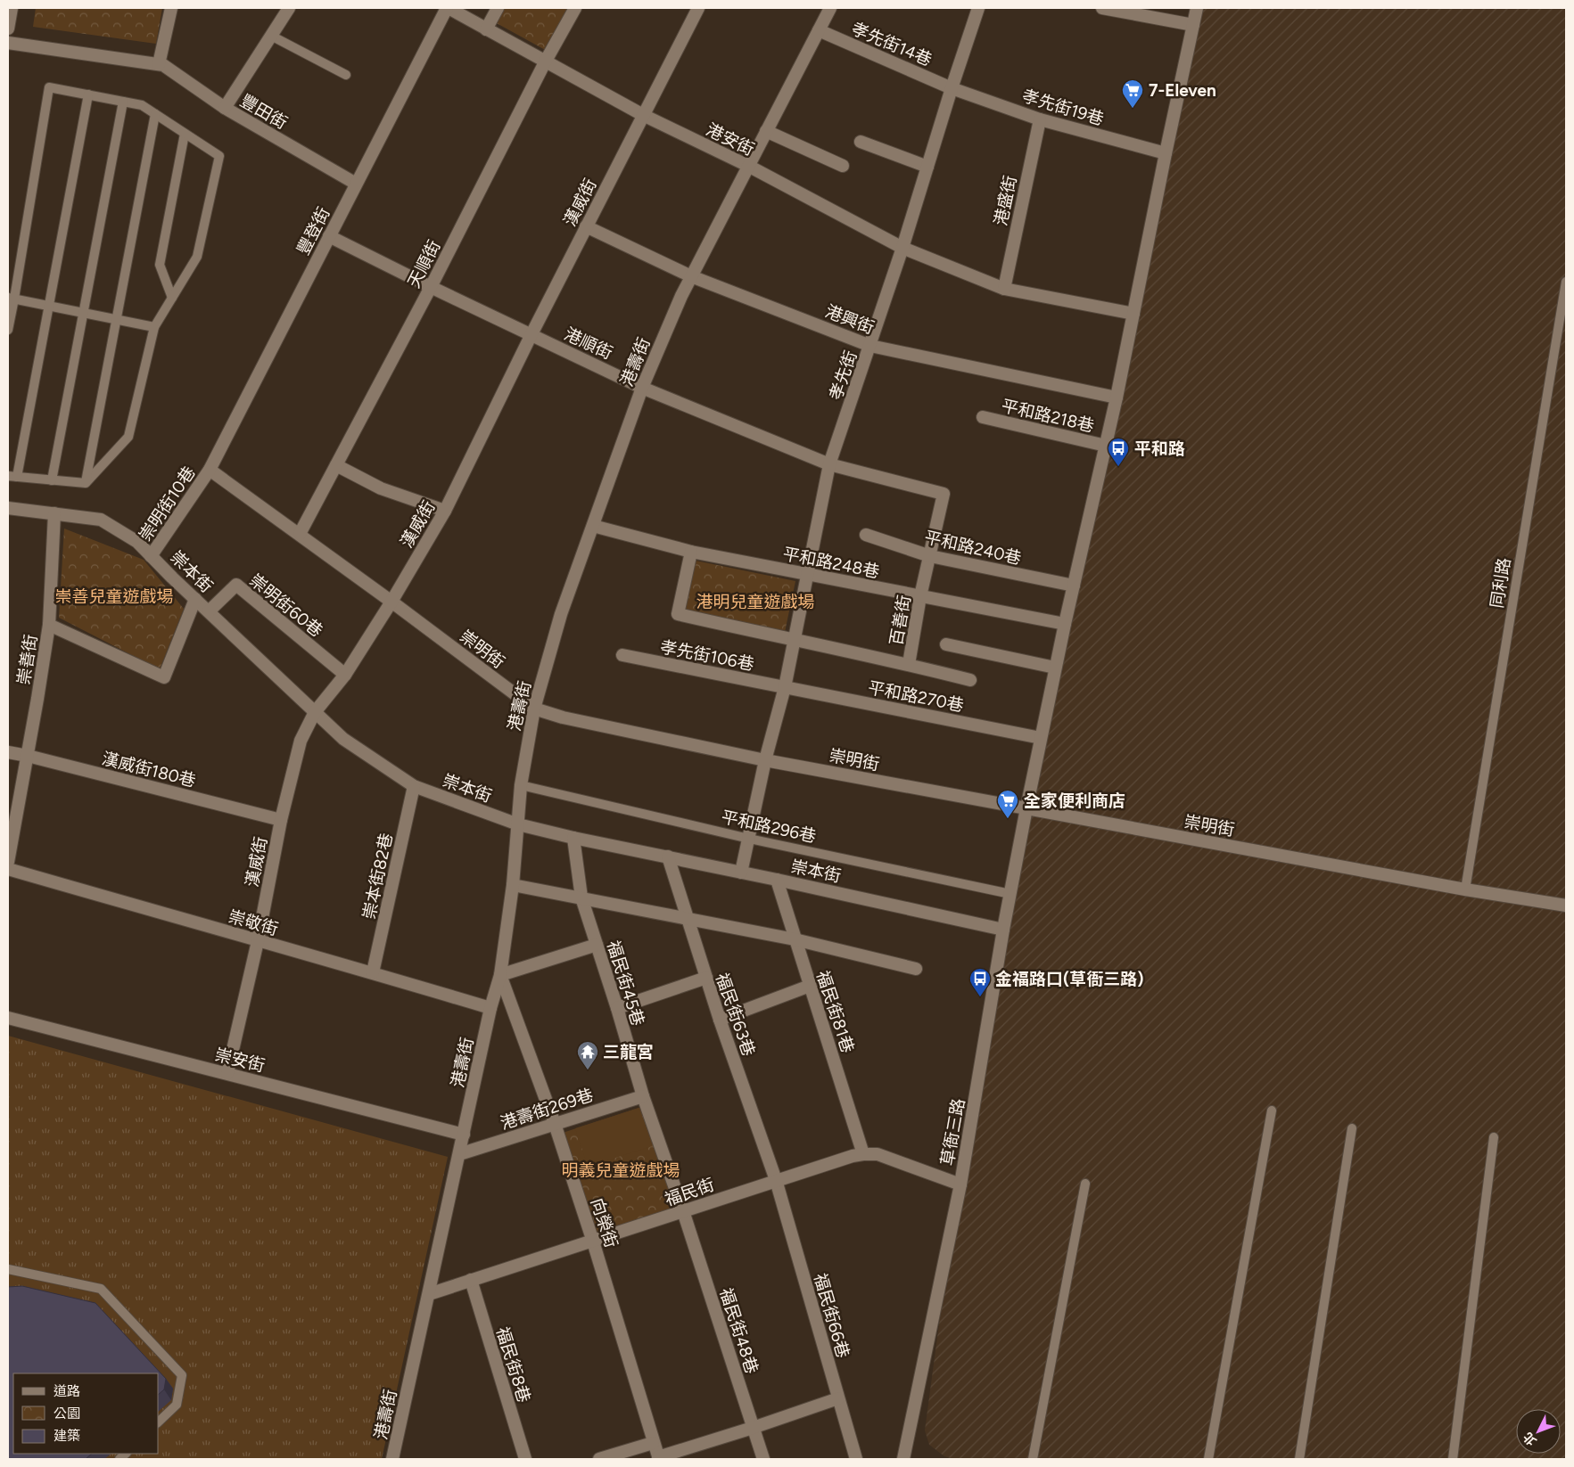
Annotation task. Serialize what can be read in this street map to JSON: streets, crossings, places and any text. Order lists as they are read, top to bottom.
{
  "streets": {
    "street": [
      "孝先街14巷",
      "孝先街19巷",
      "豐田街",
      "港安街",
      "港盛街",
      "漢威街",
      "豐登街",
      "天順街",
      "港興街",
      "港順街",
      "港壽街",
      "孝先街",
      "平和路218巷",
      "崇明街10巷",
      "平和路240巷",
      "平和路248巷",
      "崇本街",
      "崇明街60巷",
      "百善街",
      "崇明街",
      "孝先街106巷",
      "崇善街",
      "平和路270巷",
      "漢威街180巷",
      "崇本街82巷",
      "崇敬街",
      "福民街45巷",
      "福民街81巷",
      "福民街63巷",
      "崇安街",
      "港壽街269巷",
      "草衙三路",
      "福民街",
      "向榮街",
      "福民街66巷",
      "福民街48巷",
      "福民街8巷"
    ],
    "lane": ["同利路", "平和路296巷"]
  },
  "crossings": [
    ["孝先街14巷", "孝先街19巷"],
    ["孝先街14巷", "港壽街"],
    ["孝先街14巷", "孝先街"],
    ["孝先街19巷", "港盛街"],
    ["孝先街19巷", "孝先街"],
    ["豐田街", "豐登街"],
    ["港安街", "港盛街"],
    ["港安街", "漢威街"],
    ["港安街", "豐登街"],
    ["港安街", "天順街"],
    ["港安街", "港壽街"],
    ["港安街", "孝先街"],
    ["漢威街", "港興街"],
    ["漢威街", "港順街"],
    ["漢威街", "崇本街"],
    ["漢威街", "崇明街60巷"],
    ["漢威街", "崇明街"],
    ["漢威街", "漢威街180巷"],
    ["漢威街", "崇敬街"],
    ["漢威街", "崇安街"],
    ["豐登街", "港順街"],
    ["豐登街", "崇明街10巷"],
    ["豐登街", "崇明街"],
    ["天順街", "港順街"],
    ["天順街", "崇明街"],
    ["港興街", "港壽街"],
    ["港興街", "孝先街"],
    ["港順街", "港壽街"],
    ["港順街", "孝先街"],
    ["港順街", "百善街"],
    ["港壽街", "平和路248巷"],
    ["港壽街", "崇本街"],
    ["港壽街", "崇明街"],
    ["港壽街", "平和路296巷"],
    ["港壽街", "崇敬街"],
    ["港壽街", "崇安街"],
    ["港壽街", "港壽街269巷"],
    ["港壽街", "福民街"],
    ["港壽街", "向榮街"],
    ["孝先街", "平和路248巷"],
    ["孝先街", "崇本街"],
    ["孝先街", "百善街"],
    ["孝先街", "崇明街"],
    ["孝先街", "孝先街106巷"],
    ["孝先街", "平和路270巷"],
    ["孝先街", "平和路296巷"],
    ["崇明街10巷", "崇本街"],
    ["崇明街10巷", "崇明街"],
    ["平和路240巷", "百善街"],
    ["平和路248巷", "百善街"],
    ["崇本街", "崇明街60巷"],
    ["崇本街", "崇善街"],
    ["崇本街", "崇本街82巷"],
    ["崇本街", "福民街45巷"],
    ["崇本街", "福民街81巷"],
    ["崇本街", "福民街63巷"],
    ["崇本街", "草衙三路"],
    ["同利路", "崇明街"],
    ["崇明街", "草衙三路"],
    ["孝先街106巷", "平和路270巷"],
    ["崇善街", "漢威街180巷"],
    ["平和路296巷", "草衙三路"],
    ["崇本街82巷", "崇敬街"],
    ["福民街45巷", "港壽街269巷"],
    ["福民街45巷", "福民街"],
    ["福民街45巷", "福民街48巷"],
    ["福民街81巷", "福民街"],
    ["福民街63巷", "福民街"],
    ["福民街63巷", "福民街66巷"],
    ["港壽街269巷", "向榮街"],
    ["草衙三路", "福民街"],
    ["福民街", "向榮街"],
    ["福民街", "福民街66巷"],
    ["福民街", "福民街48巷"],
    ["福民街", "福民街8巷"]
  ],
  "parks": ["崇善兒童遊戲場", "港明兒童遊戲場", "明義兒童遊戲場"],
  "places": {
    "supermarket": ["7-Eleven", "全家便利商店"],
    "bus stop": ["平和路", "金福路口(草衙三路)"],
    "temple": ["三龍宮"]
  },
  "legend": ["道路", "公園", "建築"],
  "north": "bottom left"
}
